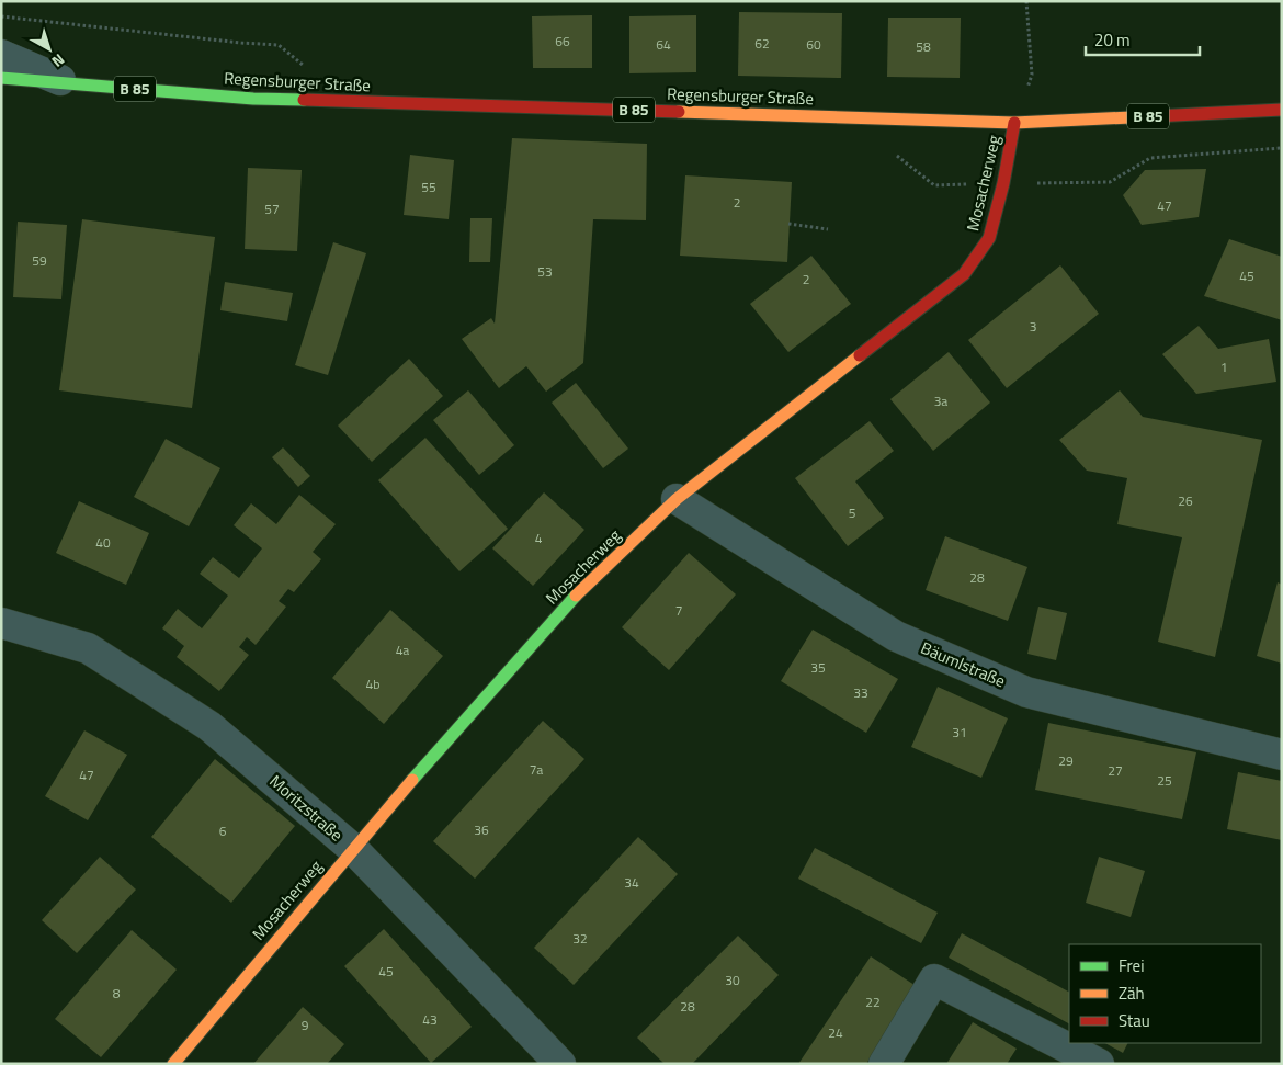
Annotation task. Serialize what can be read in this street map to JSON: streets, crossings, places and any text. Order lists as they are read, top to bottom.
{
  "streets": {
    "street": [
      "Regensburger Straße",
      "B 85",
      "Mosacherweg",
      "Bäumlstraße",
      "Moritzstraße"
    ]
  },
  "crossings": [
    ["Regensburger Straße", "Mosacherweg"],
    ["Mosacherweg", "Bäumlstraße"],
    ["Mosacherweg", "Moritzstraße"]
  ],
  "house_numbers": [
    "66",
    "62",
    "64",
    "60",
    "58",
    "55",
    "2",
    "47",
    "57",
    "59",
    "53",
    "45",
    "2",
    "3",
    "1",
    "3a",
    "26",
    "5",
    "4",
    "40",
    "28",
    "7",
    "4a",
    "35",
    "4b",
    "33",
    "31",
    "29",
    "7a",
    "27",
    "47",
    "25",
    "36",
    "6",
    "34",
    "32",
    "45",
    "30",
    "8",
    "22",
    "28",
    "43",
    "9",
    "24"
  ],
  "legend": ["Frei", "Zäh", "Stau"],
  "scale_bar": "20 m",
  "north": "bottom right"
}
